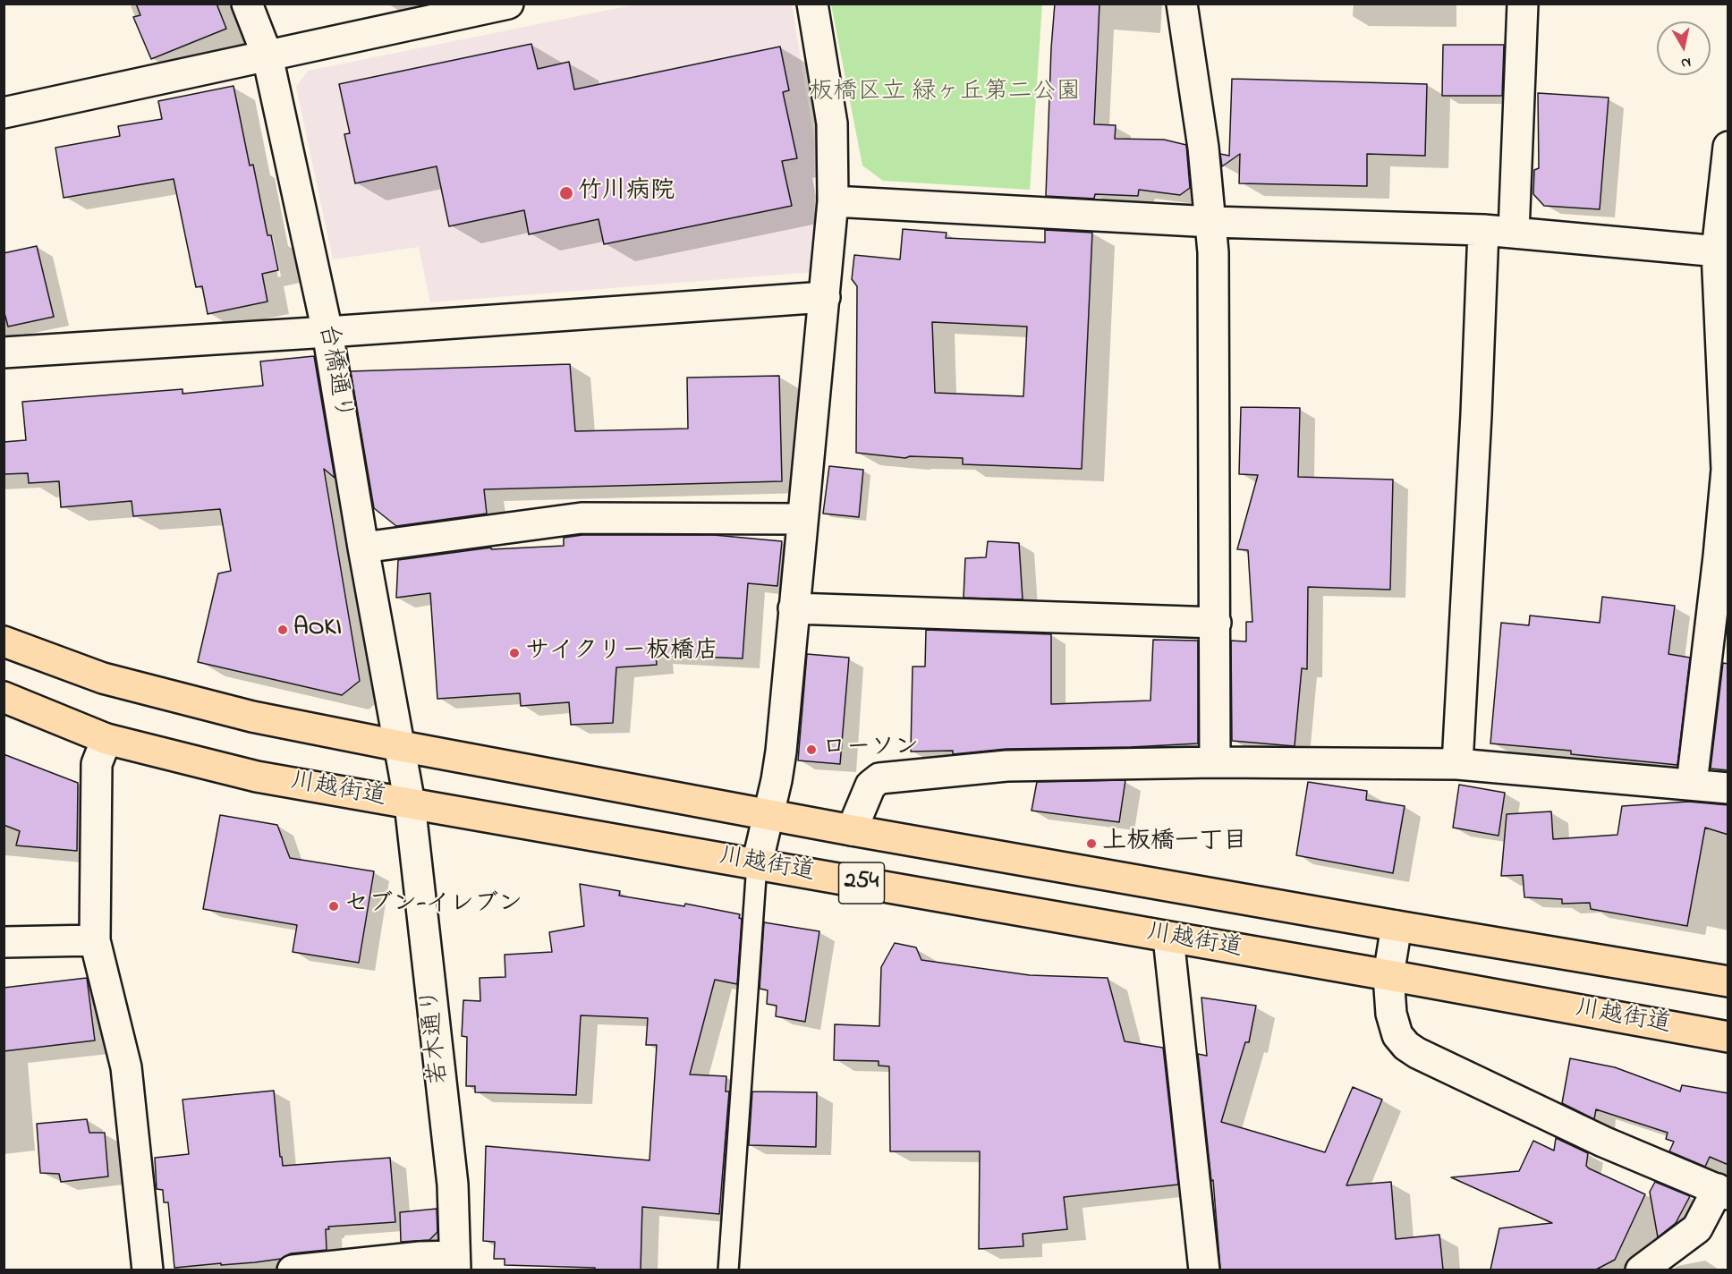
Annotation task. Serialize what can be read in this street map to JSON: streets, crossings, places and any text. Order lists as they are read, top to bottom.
{
  "streets": {
    "highway": ["川越街道", "254"],
    "street": ["台橋通り", "若木通り"]
  },
  "crossings": [
    ["台橋通り", "川越街道"],
    ["台橋通り", "若木通り"],
    ["川越街道", "若木通り"]
  ],
  "parks": ["板橋区立 緑ヶ丘第二公園"],
  "places": [
    "竹川病院",
    "AOKI",
    "サイクリー板橋店",
    "ローソン",
    "上板橋一丁目",
    "セブン-イレブン"
  ],
  "north": "bottom"
}
